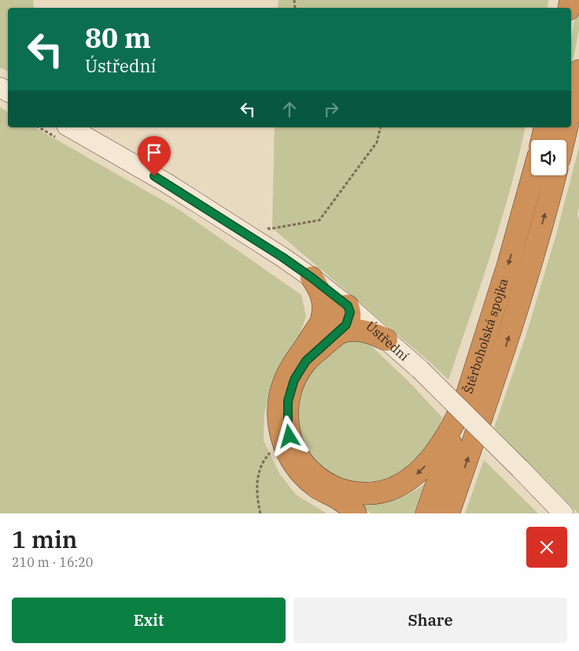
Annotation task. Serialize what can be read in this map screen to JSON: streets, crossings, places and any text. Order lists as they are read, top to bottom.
{
  "streets": {
    "highway": ["Štěrboholská spojka"],
    "street": ["Ústřední"]
  },
  "page": {
    "turn": ["80 m", "Ústřední"],
    "heading": ["1 min", "210 m · 16:20"],
    "buttons": ["Exit", "Share"]
  }
}
